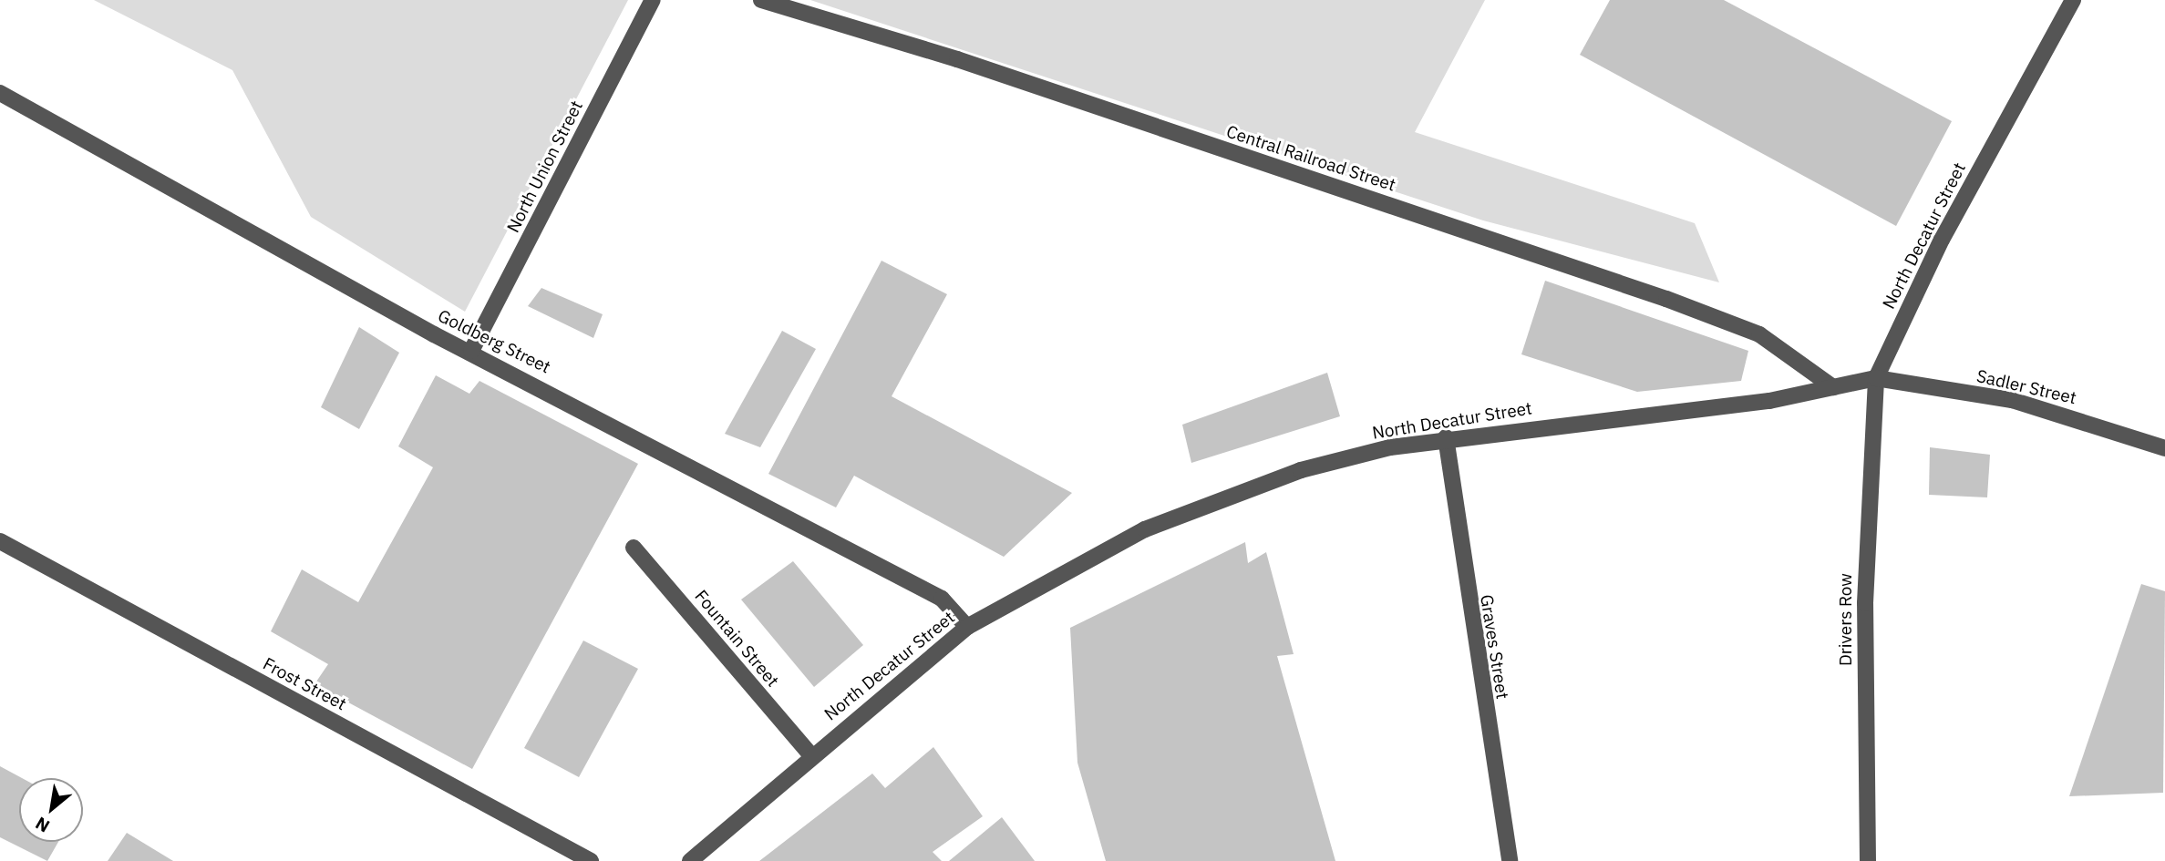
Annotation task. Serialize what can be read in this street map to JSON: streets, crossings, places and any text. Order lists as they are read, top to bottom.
{
  "streets": {
    "street": [
      "Central Railroad Street",
      "North Union Street",
      "North Decatur Street",
      "Goldberg Street",
      "Sadler Street",
      "Drivers Row",
      "Fountain Street",
      "Graves Street",
      "Frost Street"
    ]
  },
  "crossings": [
    ["Central Railroad Street", "North Decatur Street"],
    ["North Union Street", "Goldberg Street"],
    ["North Decatur Street", "Goldberg Street"],
    ["North Decatur Street", "Sadler Street"],
    ["North Decatur Street", "Drivers Row"],
    ["North Decatur Street", "Fountain Street"],
    ["North Decatur Street", "Graves Street"],
    ["Sadler Street", "Drivers Row"]
  ],
  "north": "bottom left"
}
